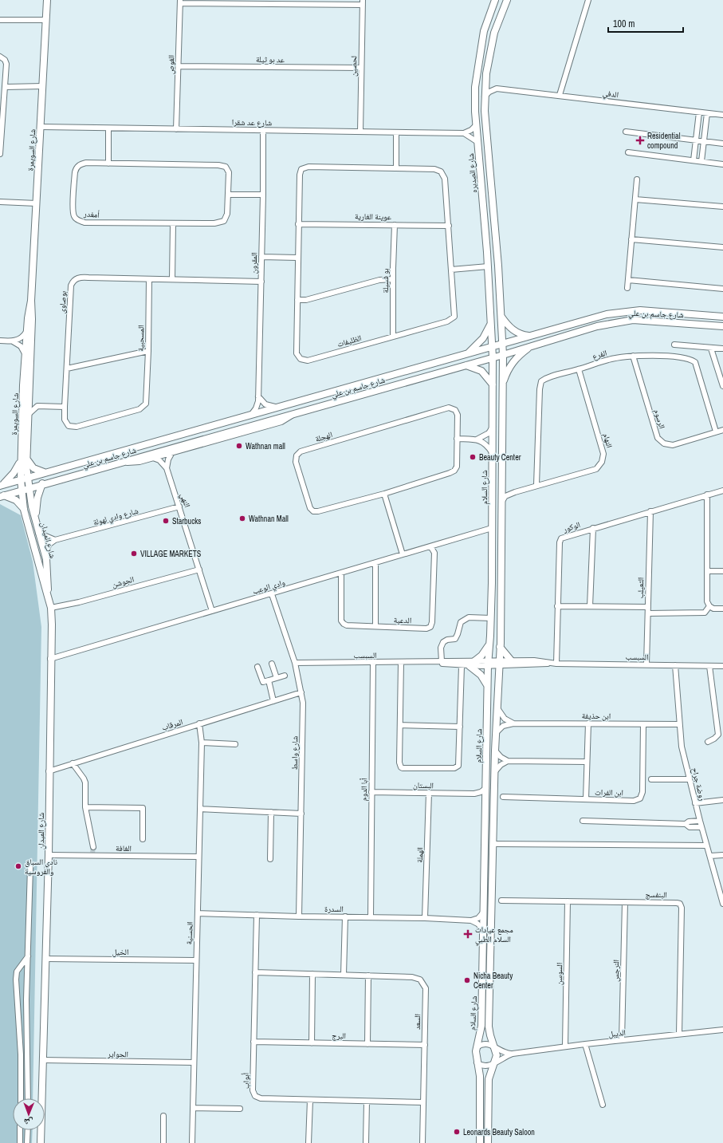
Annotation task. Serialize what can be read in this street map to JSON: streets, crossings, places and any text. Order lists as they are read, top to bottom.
{
  "streets": {
    "street": [
      "عد بو ثيلة",
      "الغوص",
      "لحصين",
      "الدفي",
      "شارع عد شقرا",
      "شارع السويمرة",
      "شارع الصديره",
      "أمغدر",
      "عوينة الغارية",
      "المقرون",
      "بو فسيلة",
      "بوصاوى",
      "شارع جاسم بن علي",
      "المسحبية",
      "الظليفات",
      "الفرع",
      "الرسوم",
      "الهجلة",
      "النهام",
      "شارع السلام",
      "النهي",
      "شارع وادي لهولة",
      "الوكور",
      "شارع الميدان",
      "الجوشن",
      "وادي الوعب",
      "الثعيلب",
      "الدعية",
      "السبسب",
      "ابن حذيفة",
      "المرقاب",
      "شارع واسط",
      "روضة جراح",
      "البستان",
      "أبا الدوم",
      "ابن الفرات",
      "الغافة",
      "الهملة",
      "البنفسج",
      "السدرة",
      "الحسنية",
      "الخيل",
      "النرجس",
      "السوسن",
      "السعد",
      "الديبل",
      "البرج",
      "الحواير",
      "أبواب"
    ]
  },
  "crossings": [
    ["عد بو ثيلة", "الغوص"],
    ["عد بو ثيلة", "لحصين"],
    ["الغوص", "شارع عد شقرا"],
    ["لحصين", "شارع عد شقرا"],
    ["شارع عد شقرا", "شارع السويمرة"],
    ["شارع عد شقرا", "المقرون"],
    ["شارع السويمرة", "شارع جاسم بن علي"],
    ["شارع السويمرة", "شارع الميدان"],
    ["شارع الصديره", "شارع جاسم بن علي"],
    ["شارع الصديره", "شارع السلام"],
    ["عوينة الغارية", "بو فسيلة"],
    ["عوينة الغارية", "الظليفات"],
    ["المقرون", "بوصاوى"],
    ["المقرون", "شارع جاسم بن علي"],
    ["بو فسيلة", "الظليفات"],
    ["بوصاوى", "المسحبية"],
    ["شارع جاسم بن علي", "شارع السلام"],
    ["شارع جاسم بن علي", "شارع الميدان"],
    ["الفرع", "الرسوم"],
    ["الفرع", "النهام"],
    ["شارع السلام", "وادي الوعب"],
    ["شارع السلام", "السبسب"],
    ["شارع السلام", "البستان"],
    ["شارع السلام", "الديبل"],
    ["النهي", "شارع وادي لهولة"],
    ["النهي", "الجوشن"],
    ["النهي", "وادي الوعب"],
    ["الوكور", "الثعيلب"],
    ["الوكور", "السبسب"],
    ["شارع الميدان", "الجوشن"],
    ["شارع الميدان", "وادي الوعب"],
    ["شارع الميدان", "المرقاب"],
    ["شارع الميدان", "الغافة"],
    ["شارع الميدان", "الخيل"],
    ["شارع الميدان", "الحواير"],
    ["وادي الوعب", "الدعية"],
    ["وادي الوعب", "شارع واسط"],
    ["الثعيلب", "السبسب"],
    ["السبسب", "شارع واسط"],
    ["السبسب", "روضة جراح"],
    ["السبسب", "أبا الدوم"],
    ["ابن حذيفة", "روضة جراح"],
    ["ابن حذيفة", "ابن الفرات"],
    ["المرقاب", "شارع واسط"],
    ["المرقاب", "الحسنية"],
    ["شارع واسط", "السدرة"],
    ["البستان", "أبا الدوم"],
    ["البستان", "الهملة"],
    ["أبا الدوم", "السدرة"],
    ["الغافة", "الحسنية"],
    ["الهملة", "السدرة"],
    ["البنفسج", "النرجس"],
    ["البنفسج", "السوسن"],
    ["البنفسج", "الديبل"],
    ["السدرة", "الحسنية"],
    ["السدرة", "أبواب"],
    ["الحسنية", "الخيل"],
    ["الحسنية", "الحواير"],
    ["النرجس", "الديبل"],
    ["السوسن", "الديبل"],
    ["السعد", "البرج"],
    ["السعد", "أبواب"],
    ["البرج", "أبواب"]
  ],
  "places": {
    "health": ["Residential compound", "مجمع عيادات السلام الطبي"],
    "other": [
      "Wathnan mall",
      "Beauty Center",
      "Wathnan Mall",
      "Starbucks",
      "VILLAGE MARKETS",
      "نادي السباق والفروسية",
      "Nicha Beauty Center",
      "Leonards Beauty Saloon"
    ]
  },
  "scale_bar": "100 m",
  "north": "bottom"
}
